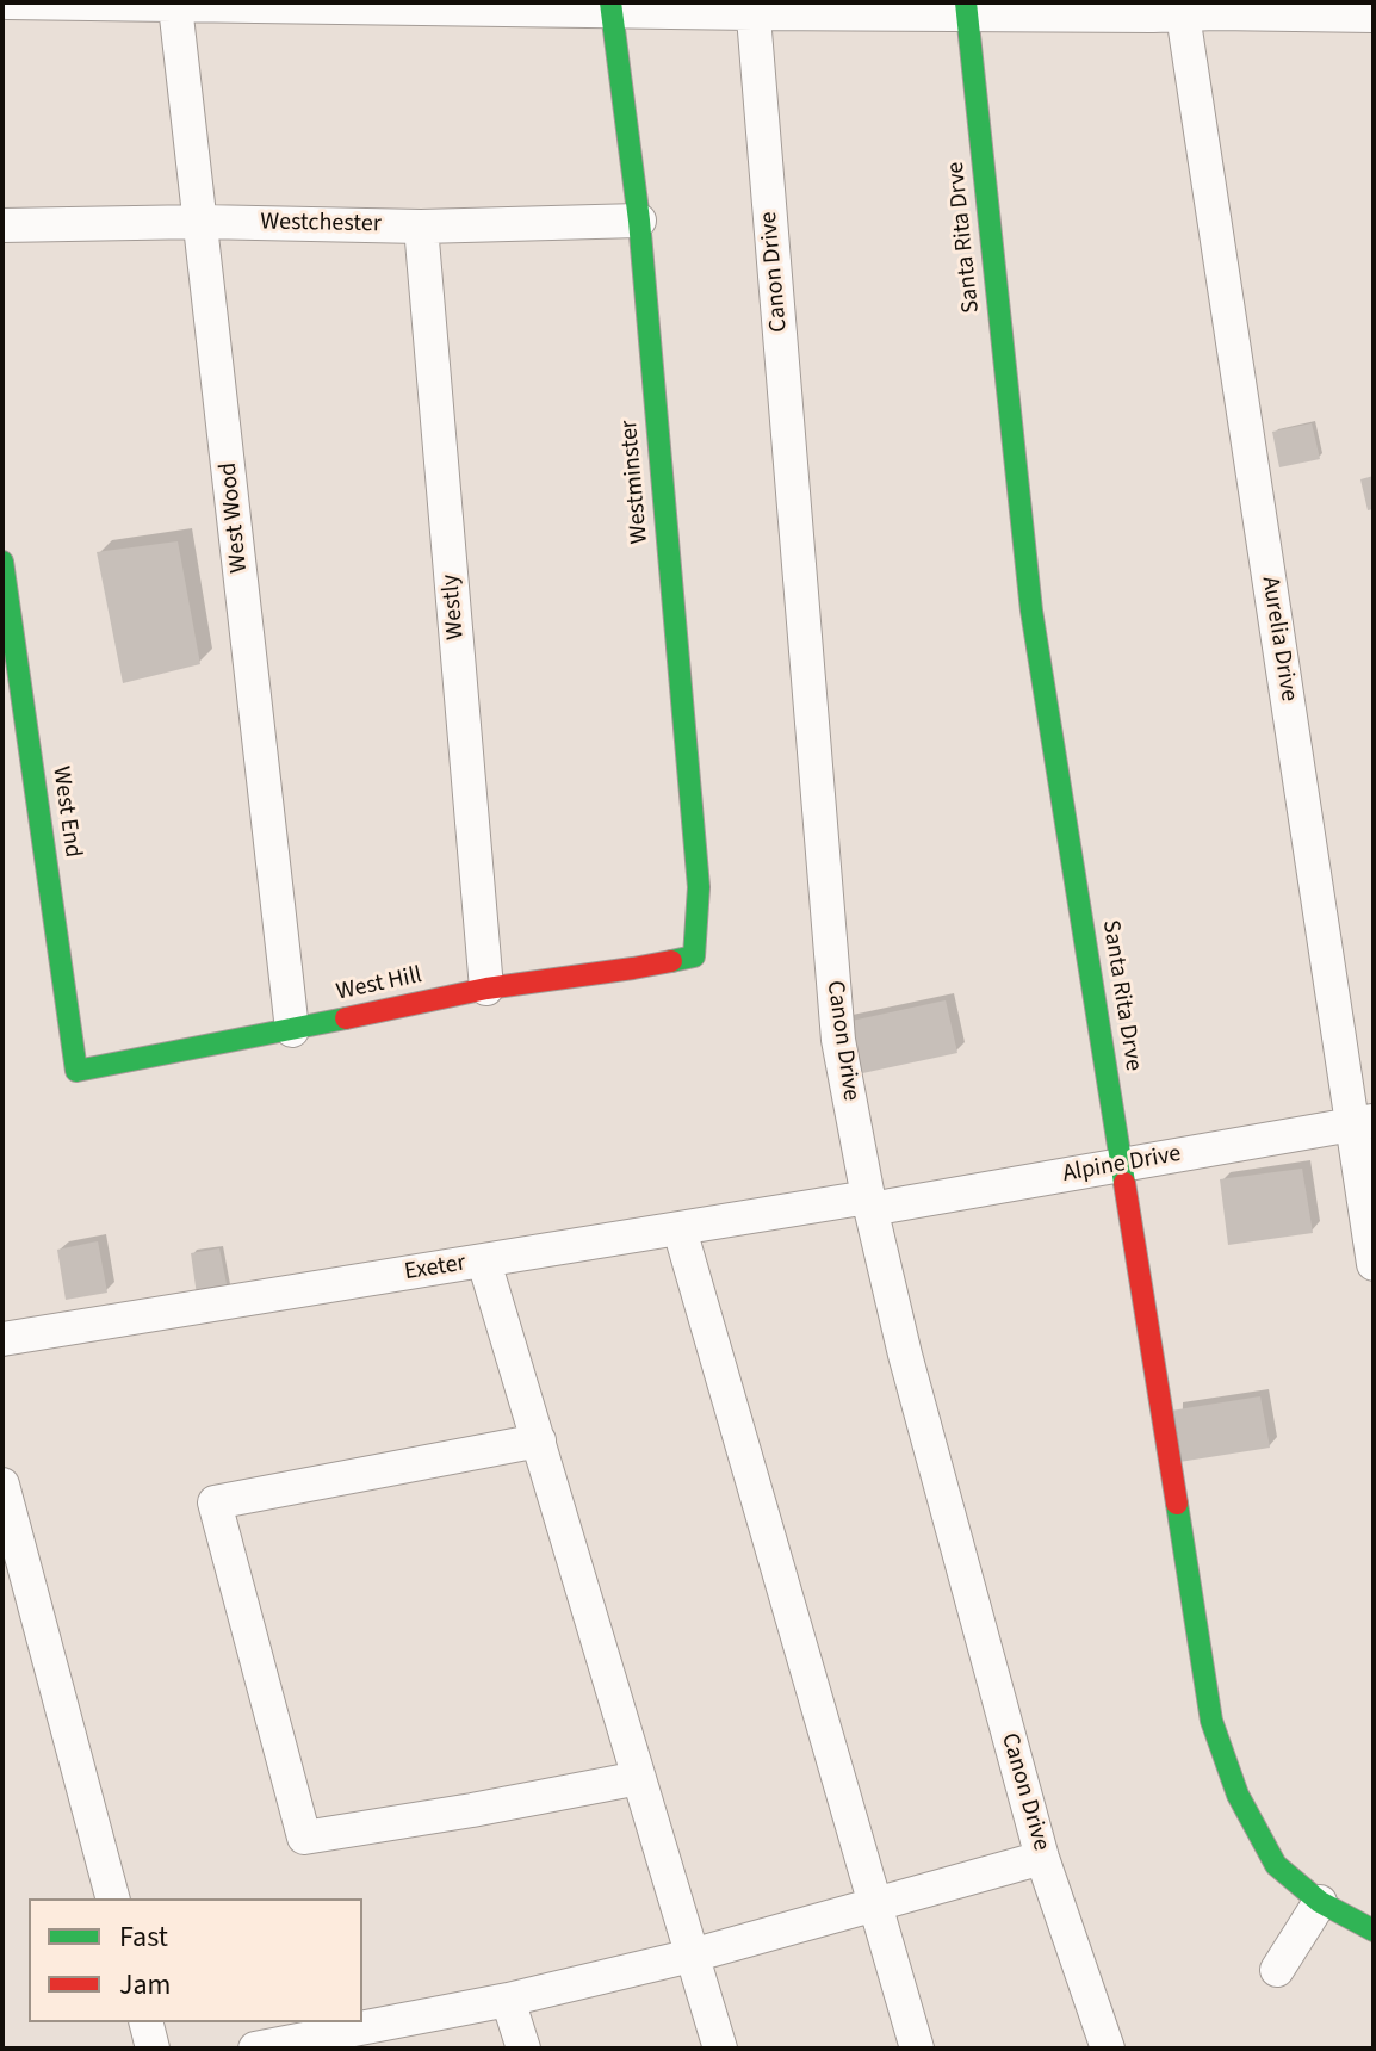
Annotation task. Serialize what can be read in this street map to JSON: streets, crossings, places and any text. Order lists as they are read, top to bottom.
{
  "streets": {
    "street": [
      "Westchester",
      "Santa Rita Drve",
      "Canon Drive",
      "Westminster",
      "West Wood",
      "Westly",
      "Aurelia Drive",
      "West End",
      "West Hill",
      "Alpine Drive",
      "Exeter"
    ]
  },
  "crossings": [
    ["Westchester", "Westminster"],
    ["Westchester", "West Wood"],
    ["Westchester", "Westly"],
    ["Santa Rita Drve", "Alpine Drive"],
    ["Canon Drive", "Alpine Drive"],
    ["Canon Drive", "Exeter"],
    ["Westminster", "West Hill"],
    ["West Wood", "West Hill"],
    ["Westly", "West Hill"],
    ["Aurelia Drive", "Alpine Drive"],
    ["West End", "West Hill"],
    ["Alpine Drive", "Exeter"]
  ],
  "legend": ["Fast", "Jam"]
}
